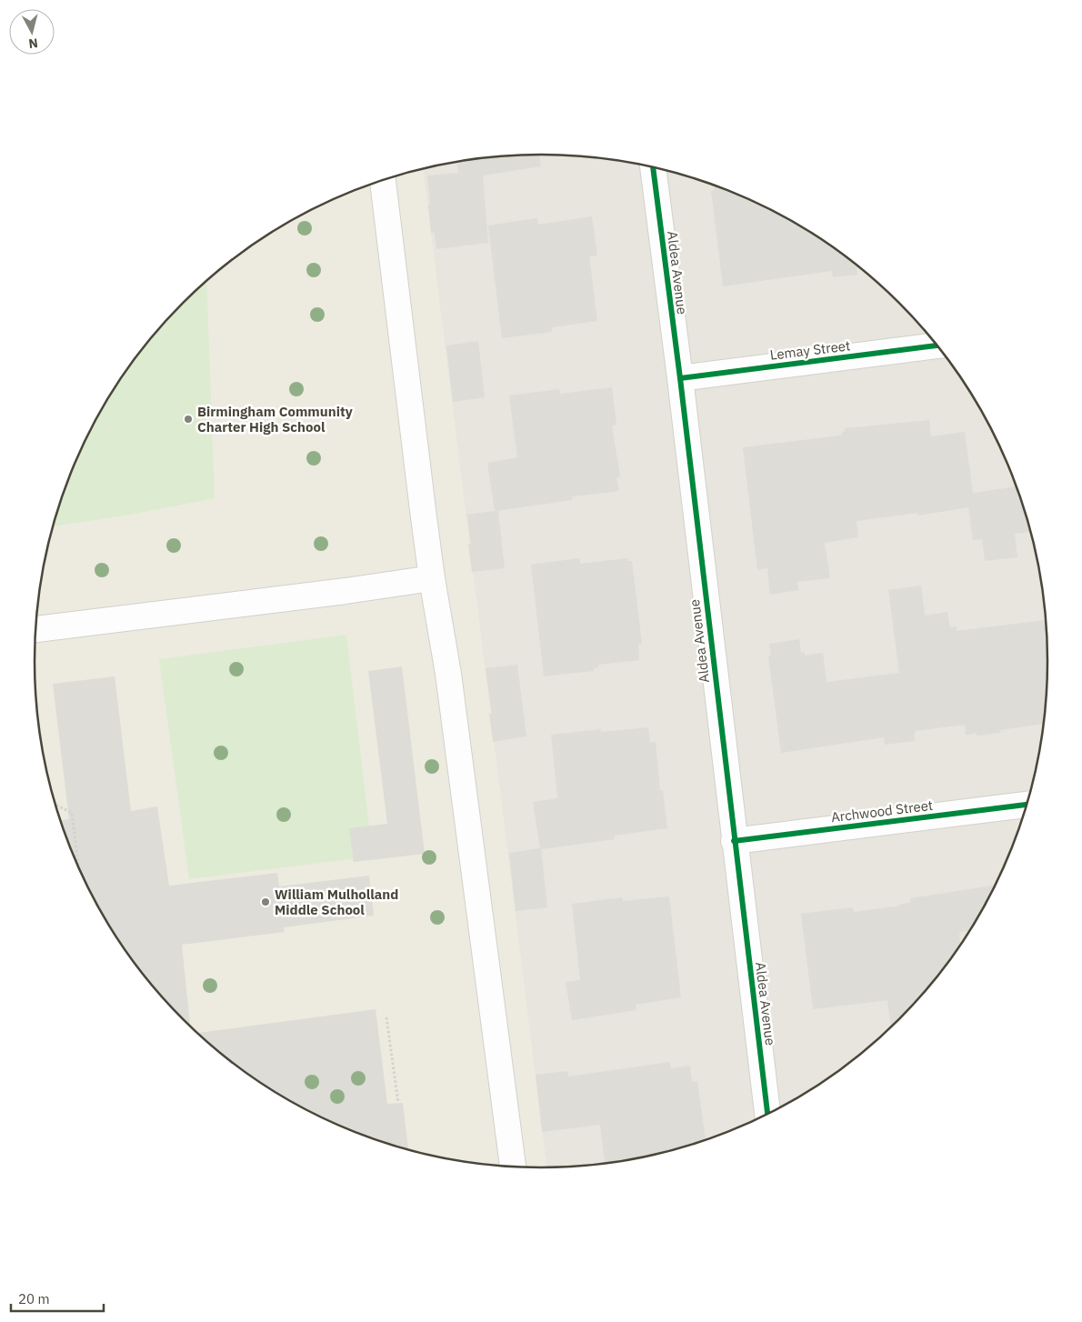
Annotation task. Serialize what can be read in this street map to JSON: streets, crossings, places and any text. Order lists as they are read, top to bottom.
{
  "streets": {
    "street": ["Aldea Avenue", "Lemay Street", "Archwood Street"]
  },
  "crossings": [
    ["Aldea Avenue", "Lemay Street"],
    ["Aldea Avenue", "Archwood Street"]
  ],
  "places": ["Birmingham Community Charter High School", "William Mulholland Middle School"],
  "scale_bar": "20 m",
  "north": "bottom"
}
